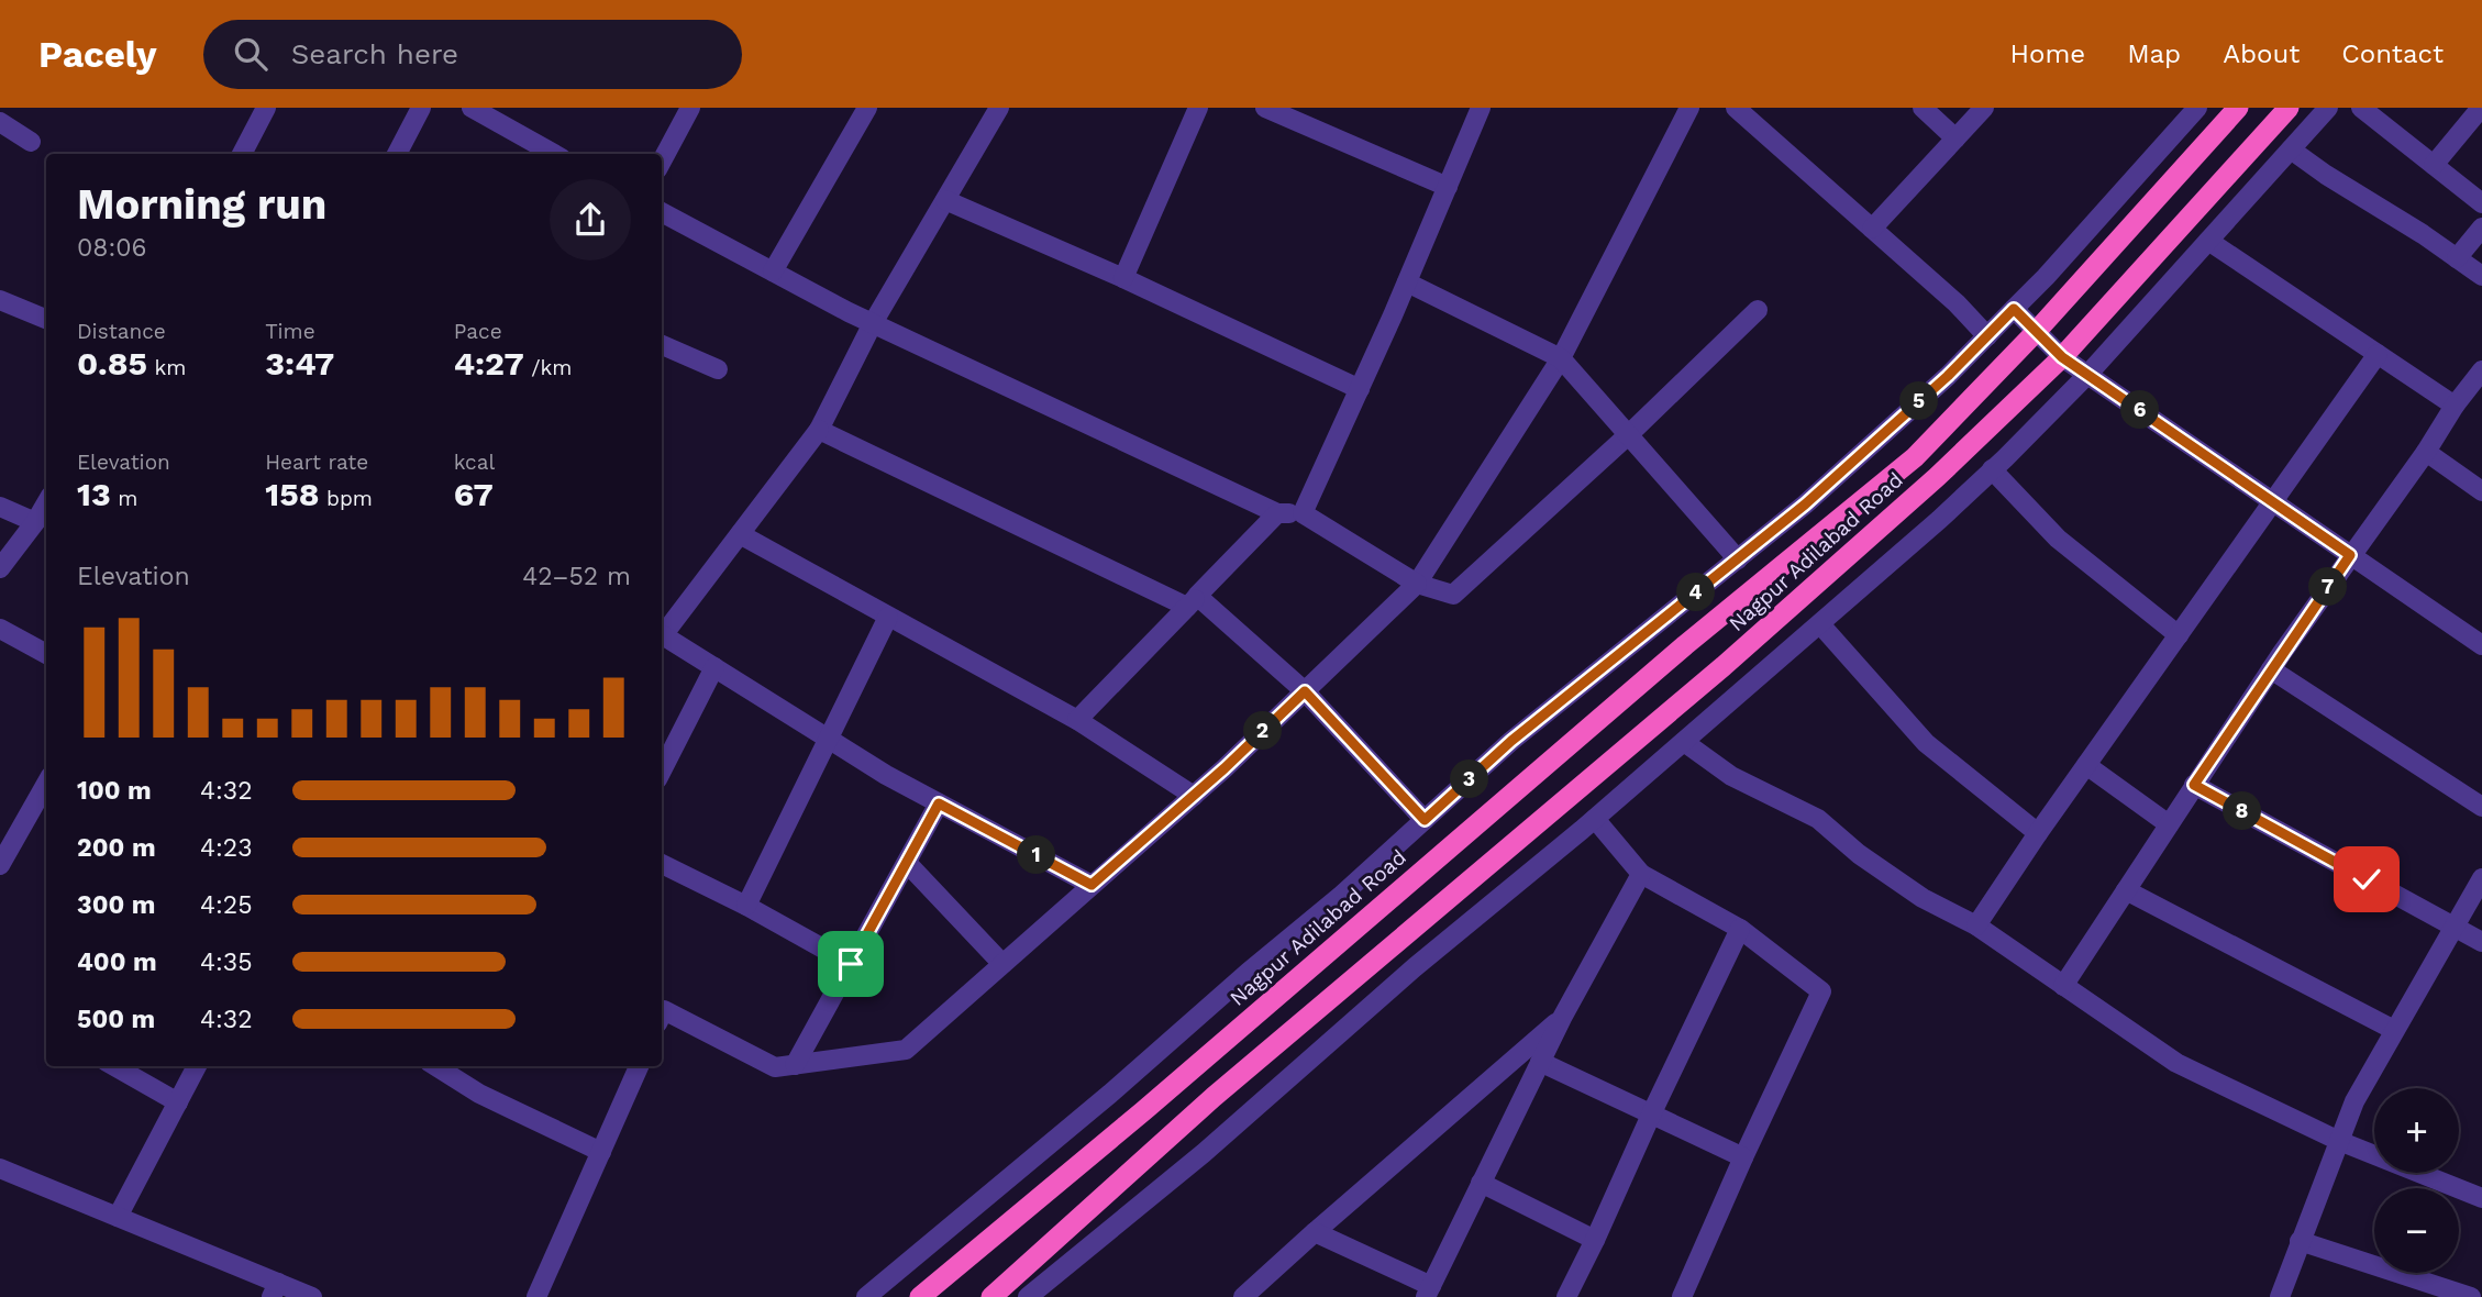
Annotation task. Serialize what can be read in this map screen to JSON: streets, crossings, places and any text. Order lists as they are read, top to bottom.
{
  "streets": {
    "highway": ["Nagpur Adilabad Road"]
  },
  "page": {
    "header": "Pacely",
    "search": "Search here",
    "nav": [
      "Home",
      "Map",
      "About",
      "Contact"
    ],
    "heading": ["Morning run", "08:06"],
    "stats": [
      ["Distance", "0.85 km"],
      ["Time", "3:47"],
      ["Pace", "4:27 /km"],
      ["Elevation", "13 m"],
      ["Heart rate", "158 bpm"],
      ["kcal", "67"]
    ],
    "pins": [
      "5",
      "6",
      "7",
      "4",
      "2",
      "3",
      "8",
      "1"
    ],
    "chart": ["Elevation", "42–52 m"],
    "list": [
      {
        "name": "100 m",
        "note": "4:32"
      },
      {
        "name": "200 m",
        "note": "4:23"
      },
      {
        "name": "300 m",
        "note": "4:25"
      },
      {
        "name": "400 m",
        "note": "4:35"
      },
      {
        "name": "500 m",
        "note": "4:32"
      }
    ],
    "map_buttons": ["+", "−"]
  }
}
